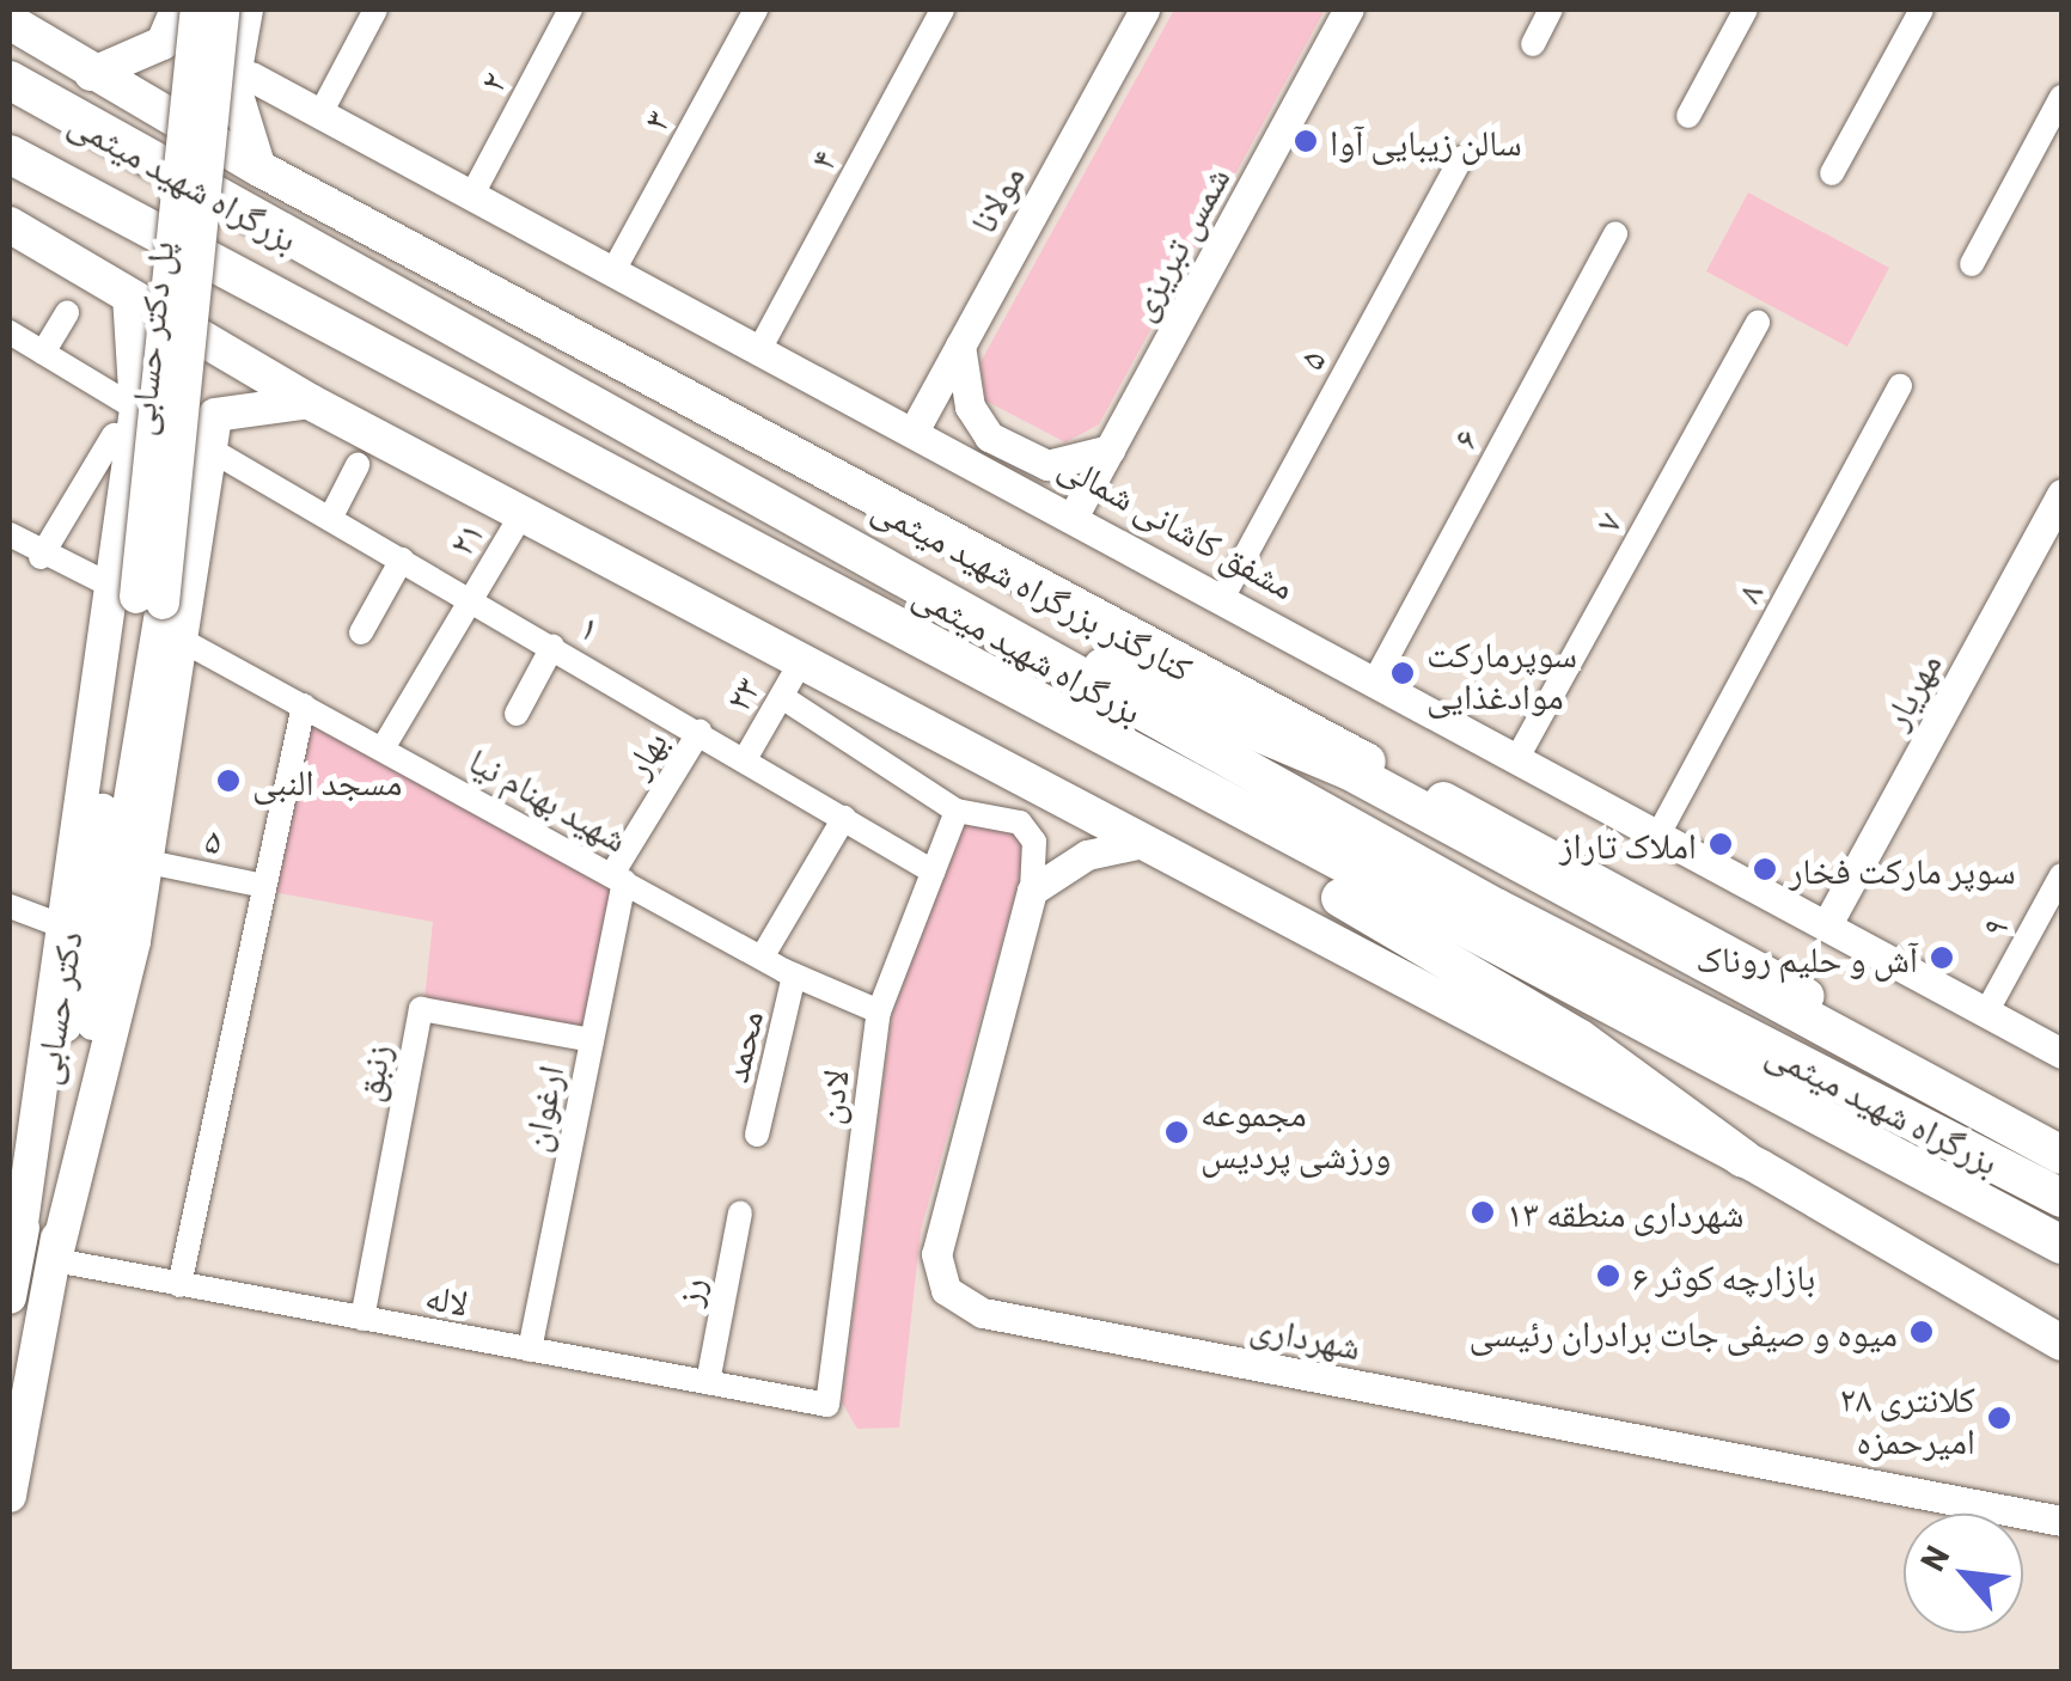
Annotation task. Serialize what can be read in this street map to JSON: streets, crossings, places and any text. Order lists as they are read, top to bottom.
{
  "streets": {
    "highway": ["بزرگراه شهید میثمی"],
    "main road": ["پل دکتر حسابی", "کنارگذر بزرگراه شهید میثمی", "دکتر حسابی"],
    "street": [
      "۲",
      "۳",
      "۴",
      "مولانا",
      "شمس تبریزی",
      "۵",
      "۶",
      "۷",
      "مشفق کاشانی شمالی",
      "۲۱",
      "۸",
      "۱",
      "مهریار",
      "۲۳",
      "بهار",
      "شهید بهنام نیا",
      "۹",
      "محمد",
      "زنبق",
      "لادن",
      "ارغوان",
      "رز",
      "لاله",
      "شهرداری"
    ]
  },
  "crossings": [
    ["۲", "مشفق کاشانی شمالی"],
    ["۳", "مشفق کاشانی شمالی"],
    ["۴", "مشفق کاشانی شمالی"],
    ["مولانا", "مشفق کاشانی شمالی"],
    ["شمس تبریزی", "مشفق کاشانی شمالی"],
    ["پل دکتر حسابی", "دکتر حسابی"],
    ["۵", "مشفق کاشانی شمالی"],
    ["۶", "مشفق کاشانی شمالی"],
    ["۷", "مشفق کاشانی شمالی"],
    ["مشفق کاشانی شمالی", "۸"],
    ["مشفق کاشانی شمالی", "مهریار"],
    ["مشفق کاشانی شمالی", "۹"],
    ["۲۱", "۱"],
    ["۲۱", "شهید بهنام نیا"],
    ["۱", "۲۳"],
    ["۱", "بهار"],
    ["۱", "لادن"],
    ["بهار", "شهید بهنام نیا"],
    ["بهار", "ارغوان"],
    ["شهید بهنام نیا", "محمد"],
    ["شهید بهنام نیا", "لادن"],
    ["شهید بهنام نیا", "ارغوان"],
    ["دکتر حسابی", "لاله"],
    ["زنبق", "ارغوان"],
    ["زنبق", "لاله"],
    ["لادن", "لاله"],
    ["ارغوان", "لاله"],
    ["رز", "لاله"]
  ],
  "places": [
    "سالن زیبایی آوا",
    "سوپرمارکت موادغذایی",
    "مسجد النبی",
    "املاک تاراز",
    "سوپر مارکت فخار",
    "آش و حلیم روناک",
    "مجموعه ورزشی پردیس",
    "شهرداری منطقه ۱۳",
    "بازارچه کوثر ۶",
    "میوه و صیفی جات برادران رئیسی",
    "کلانتری ۲۸ امیرحمزه"
  ],
  "north": "top left"
}
